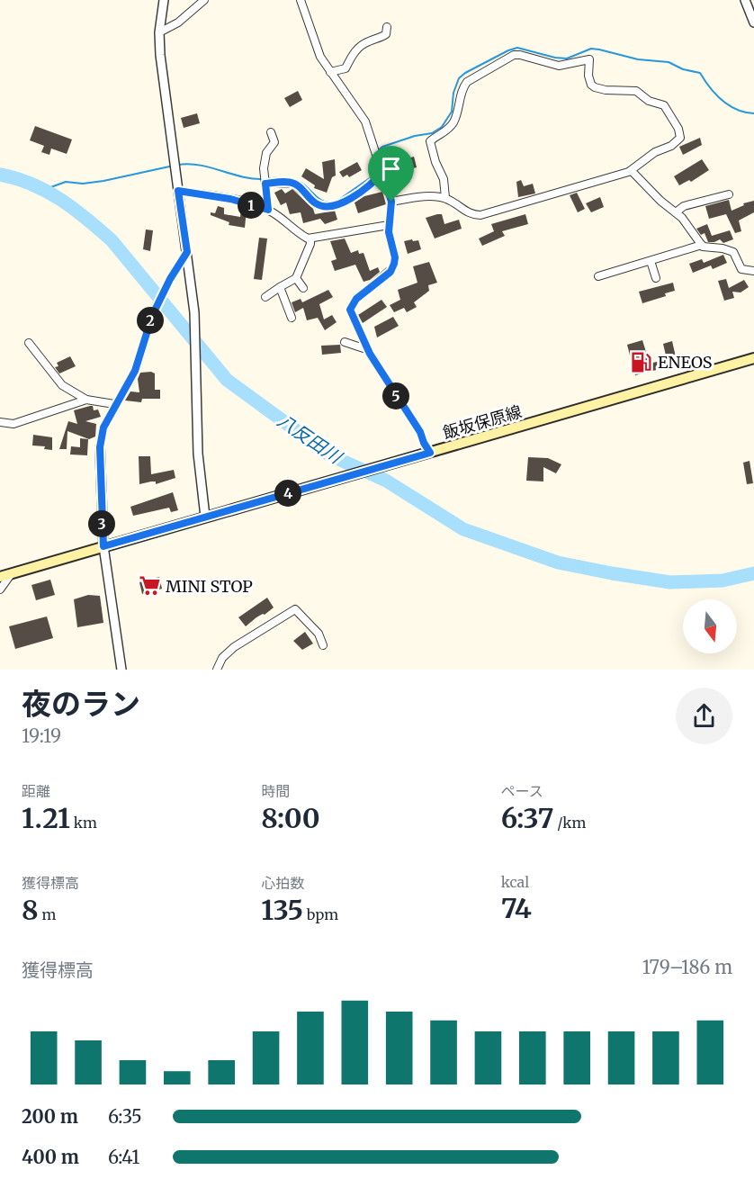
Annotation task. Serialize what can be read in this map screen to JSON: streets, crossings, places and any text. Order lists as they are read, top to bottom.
{
  "streets": {
    "main road": ["飯坂保原線"]
  },
  "water": ["八反田川"],
  "places": {
    "fuel station": ["ENEOS"],
    "supermarket": ["MINI STOP"]
  },
  "north": "bottom",
  "page": {
    "pins": [
      "1",
      "2",
      "5",
      "4",
      "3"
    ],
    "heading": ["夜のラン", "19:19"],
    "stats": [
      ["距離", "1.21 km"],
      ["時間", "8:00"],
      ["ペース", "6:37 /km"],
      ["獲得標高", "8 m"],
      ["心拍数", "135 bpm"],
      ["kcal", "74"]
    ],
    "chart": ["獲得標高", "179–186 m"],
    "list": [
      {
        "name": "200 m",
        "note": "6:35"
      },
      {
        "name": "400 m",
        "note": "6:41"
      }
    ]
  }
}
